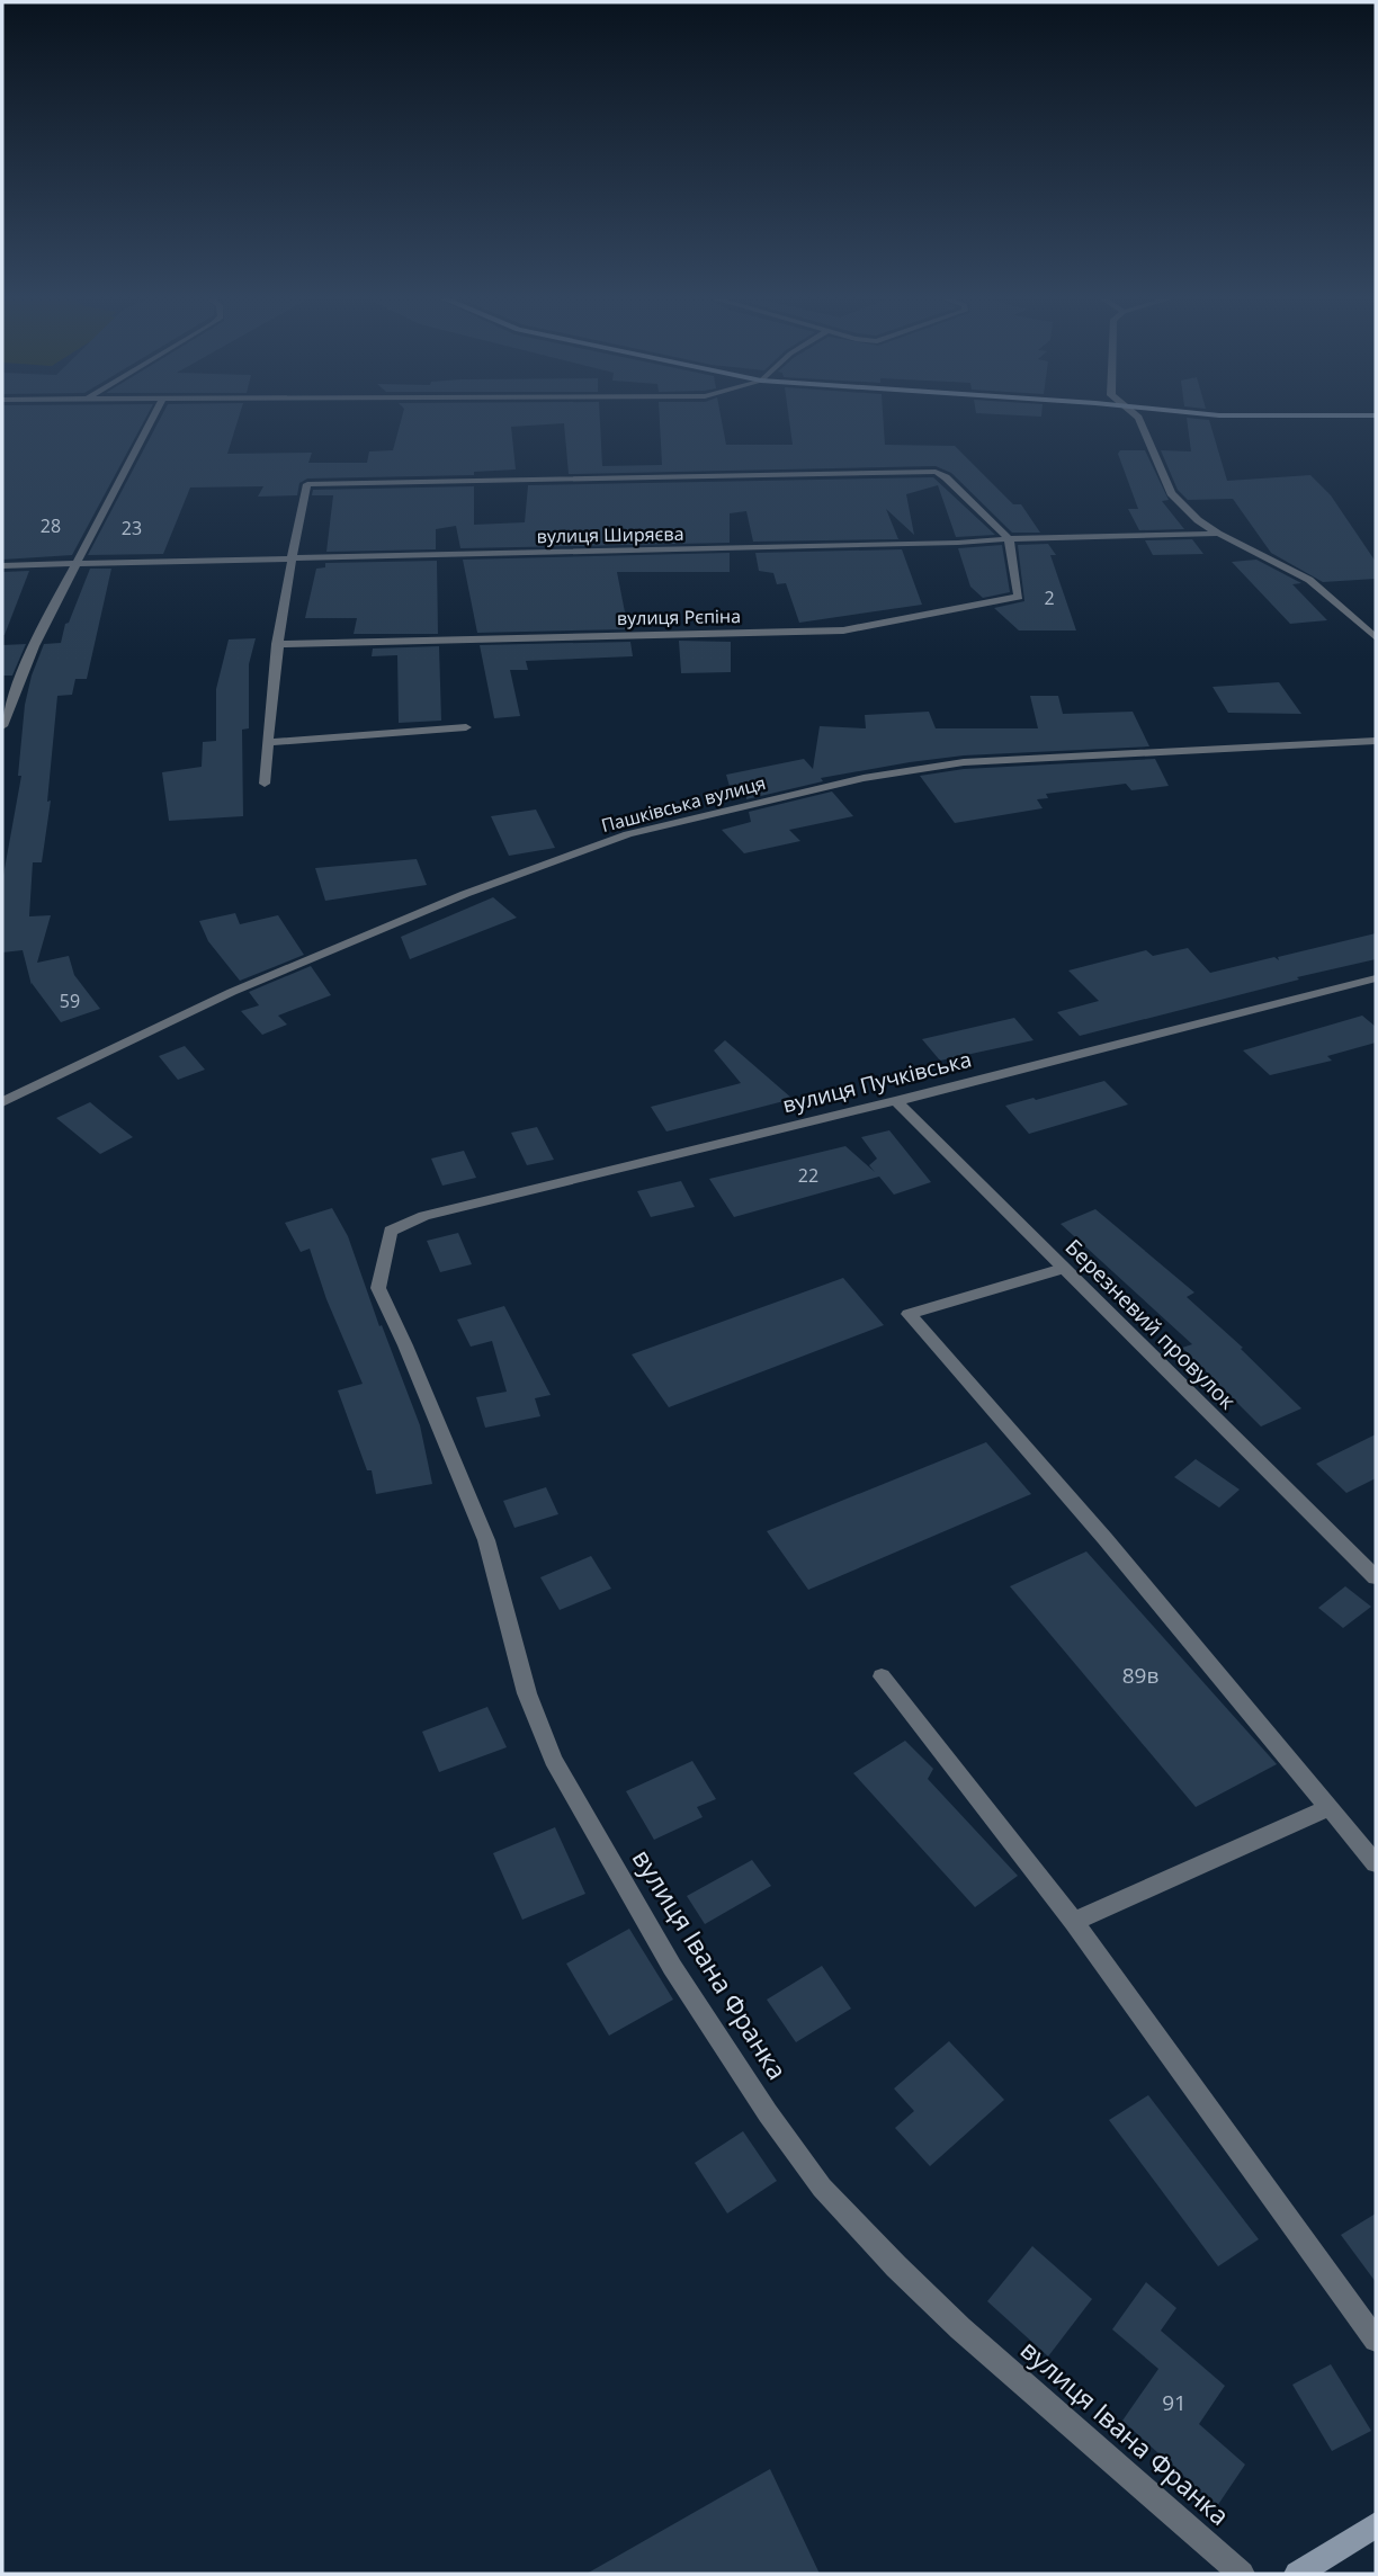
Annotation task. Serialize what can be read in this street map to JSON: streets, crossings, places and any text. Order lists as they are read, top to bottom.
{
  "streets": {
    "street": [
      "вулиця Ширяєва",
      "вулиця Рєпіна",
      "Пашківська вулиця",
      "вулиця Пучківська",
      "Березневий провулок",
      "вулиця Івана Франка"
    ]
  },
  "crossings": [
    ["вулиця Ширяєва", "вулиця Рєпіна"],
    ["вулиця Пучківська", "Березневий провулок"],
    ["вулиця Пучківська", "вулиця Івана Франка"]
  ],
  "house_numbers": [
    "28",
    "23",
    "2",
    "59",
    "22",
    "89в",
    "91"
  ]
}
